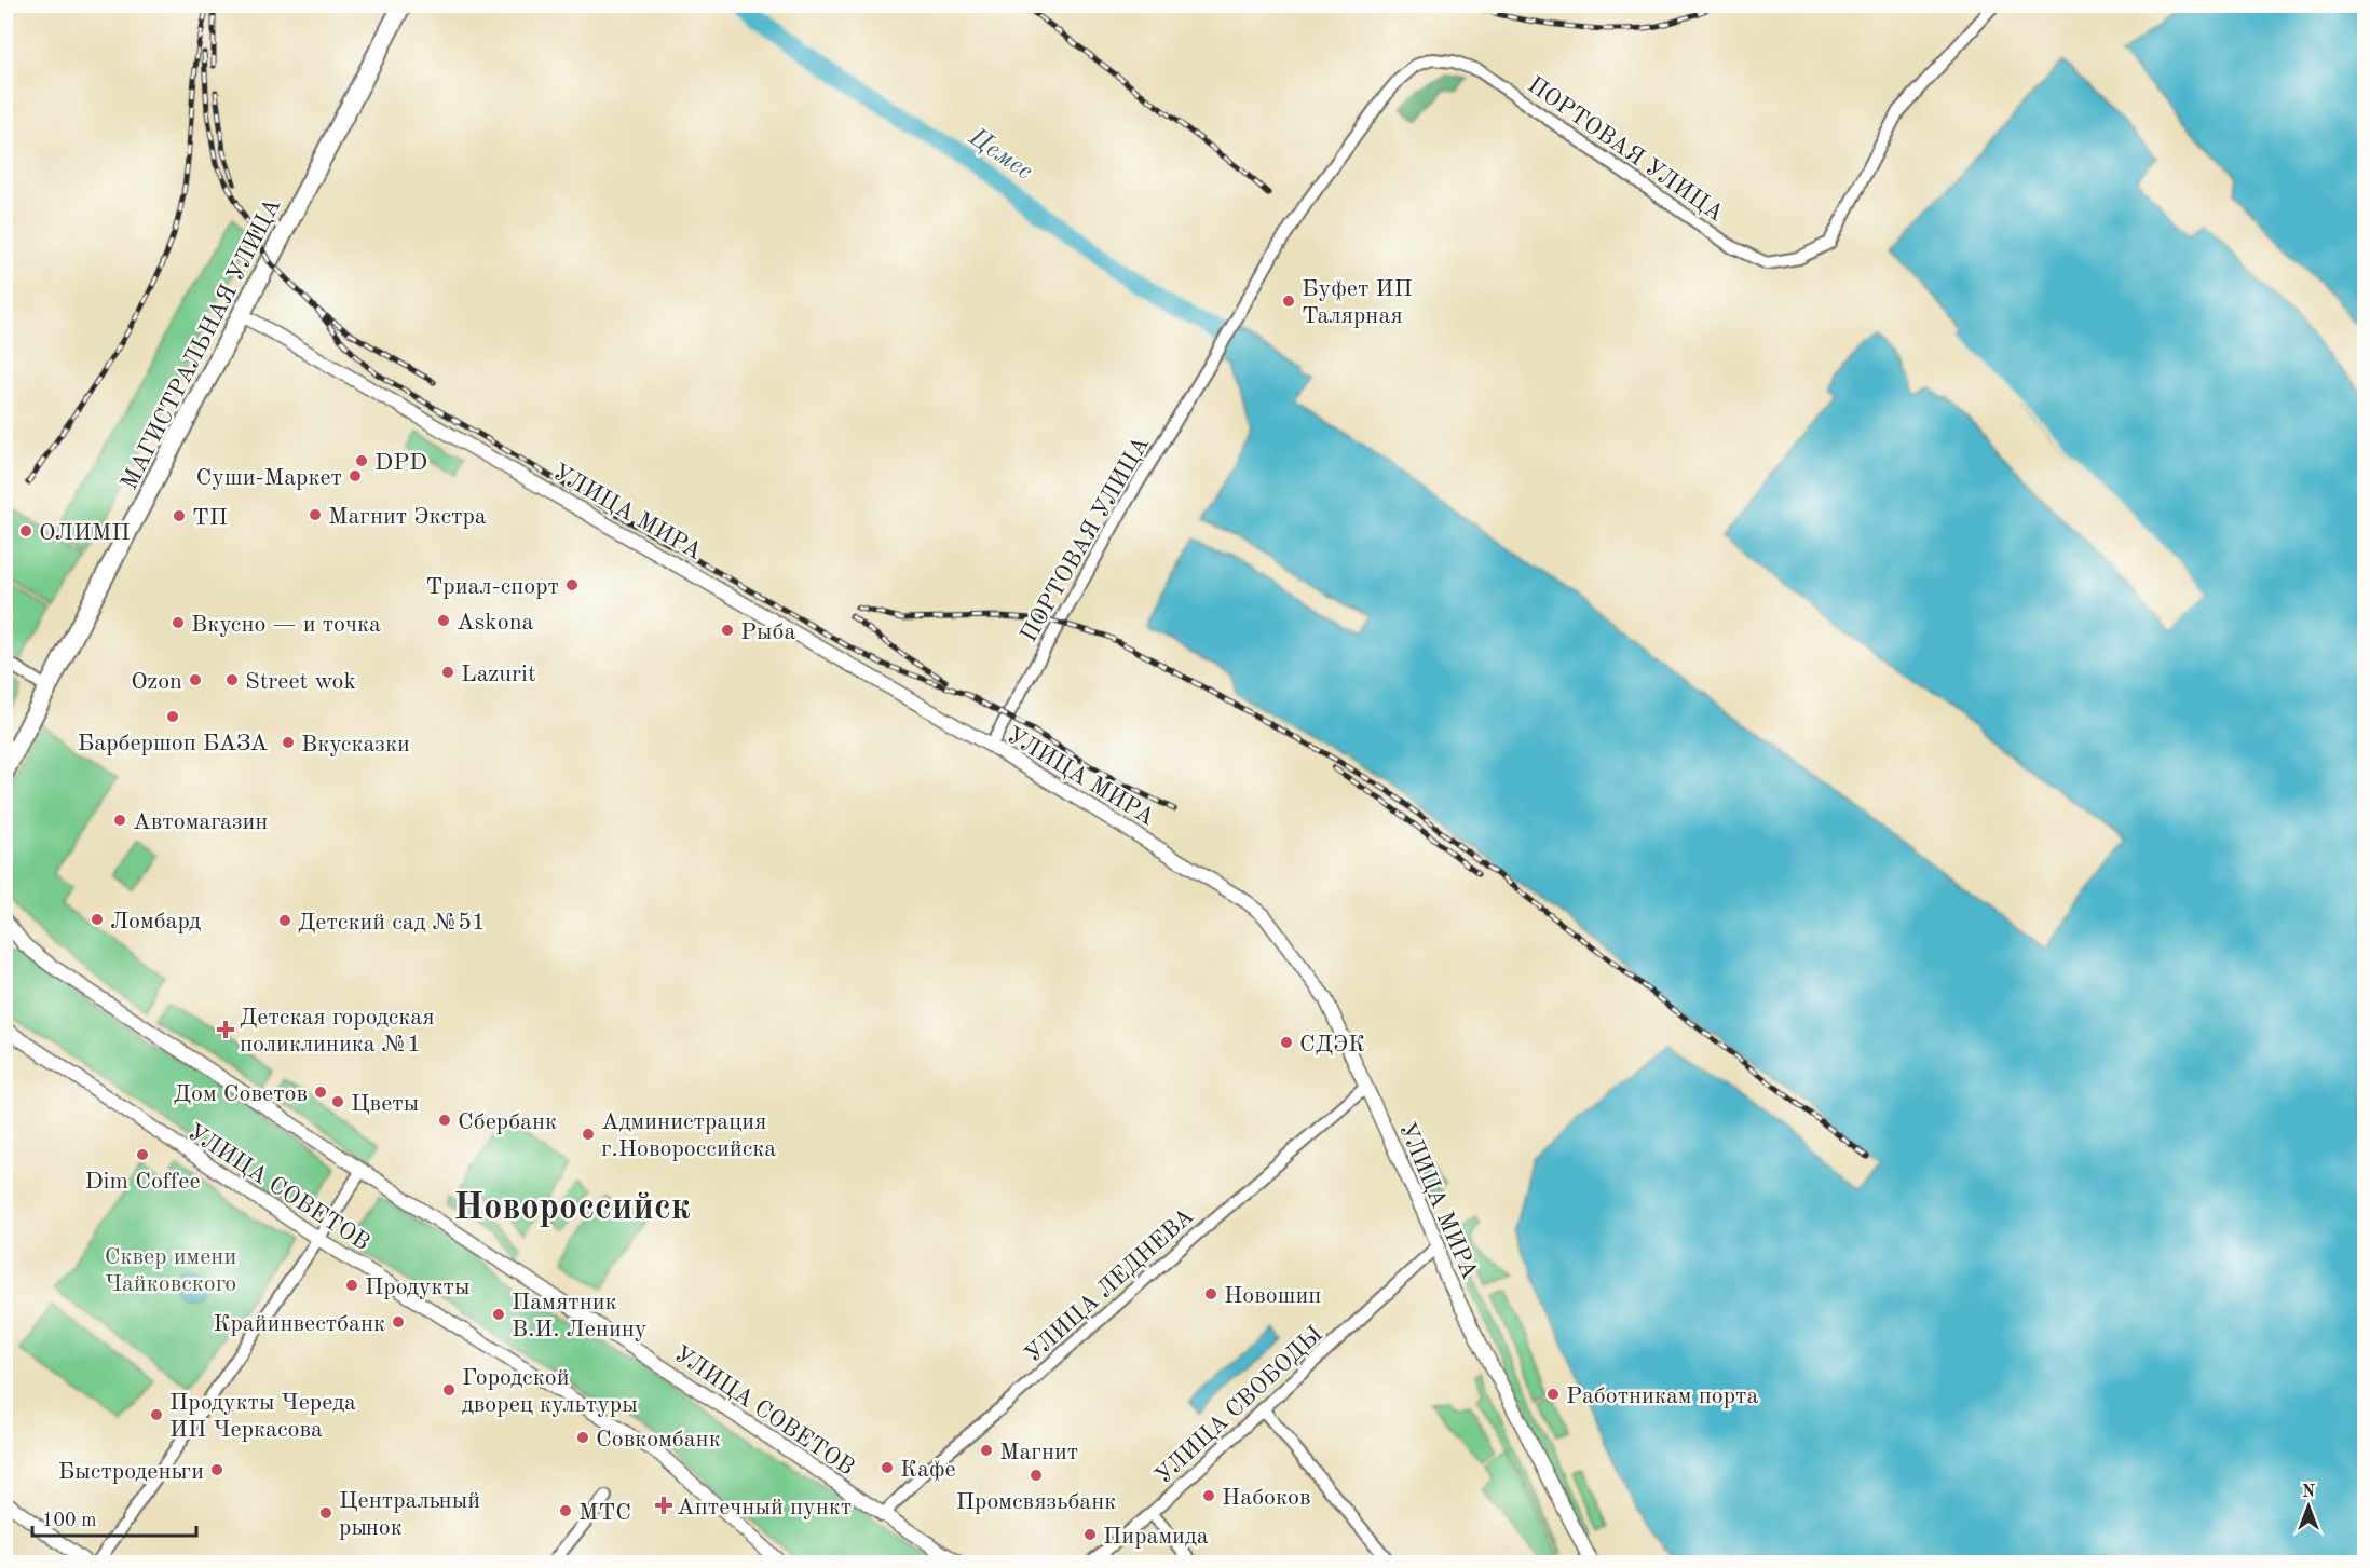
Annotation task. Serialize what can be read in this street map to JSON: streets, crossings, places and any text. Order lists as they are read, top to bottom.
{
  "streets": {
    "highway": ["МАГИСТРАЛЬНАЯ УЛИЦА"],
    "street": [
      "ПОРТОВАЯ УЛИЦА",
      "УЛИЦА МИРА",
      "УЛИЦА СОВЕТОВ",
      "УЛИЦА ЛЕДНЕВА",
      "УЛИЦА СВОБОДЫ"
    ]
  },
  "crossings": [
    ["ПОРТОВАЯ УЛИЦА", "УЛИЦА МИРА"],
    ["МАГИСТРАЛЬНАЯ УЛИЦА", "УЛИЦА МИРА"],
    ["УЛИЦА МИРА", "УЛИЦА ЛЕДНЕВА"],
    ["УЛИЦА МИРА", "УЛИЦА СВОБОДЫ"],
    ["УЛИЦА СОВЕТОВ", "УЛИЦА ЛЕДНЕВА"]
  ],
  "districts": ["Новороссийск"],
  "water": ["Цемес"],
  "parks": ["Сквер имени Чайковского"],
  "places": {
    "other": [
      "Буфет ИП Талярная",
      "DPD",
      "Суши-Маркет",
      "Магнит Экстра",
      "ТП",
      "ОЛИМП",
      "Триал-спорт",
      "Askona",
      "Вкусно — и точка",
      "Рыба",
      "Lazurit",
      "Ozon",
      "Street wok",
      "Барбершоп БАЗА",
      "Вкусказки",
      "Автомагазин",
      "Ломбард",
      "Детский сад №51",
      "СДЭК",
      "Дом Советов",
      "Цветы",
      "Сбербанк",
      "Администрация г.Новороссийска",
      "Dim Coffee",
      "Продукты",
      "Новошип",
      "Памятник В.И. Ленину",
      "Крайинвестбанк",
      "Городской дворец культуры",
      "Работникам порта",
      "Продукты Череда ИП Черкасова",
      "Совкомбанк",
      "Магнит",
      "Кафе",
      "Быстроденьги",
      "Промсвязьбанк",
      "Набоков",
      "МТС",
      "Центральный рынок",
      "Пирамида"
    ],
    "health": ["Детская городская поликлиника №1", "Аптечный пункт"]
  },
  "scale_bar": "100 m",
  "north": "top"
}
